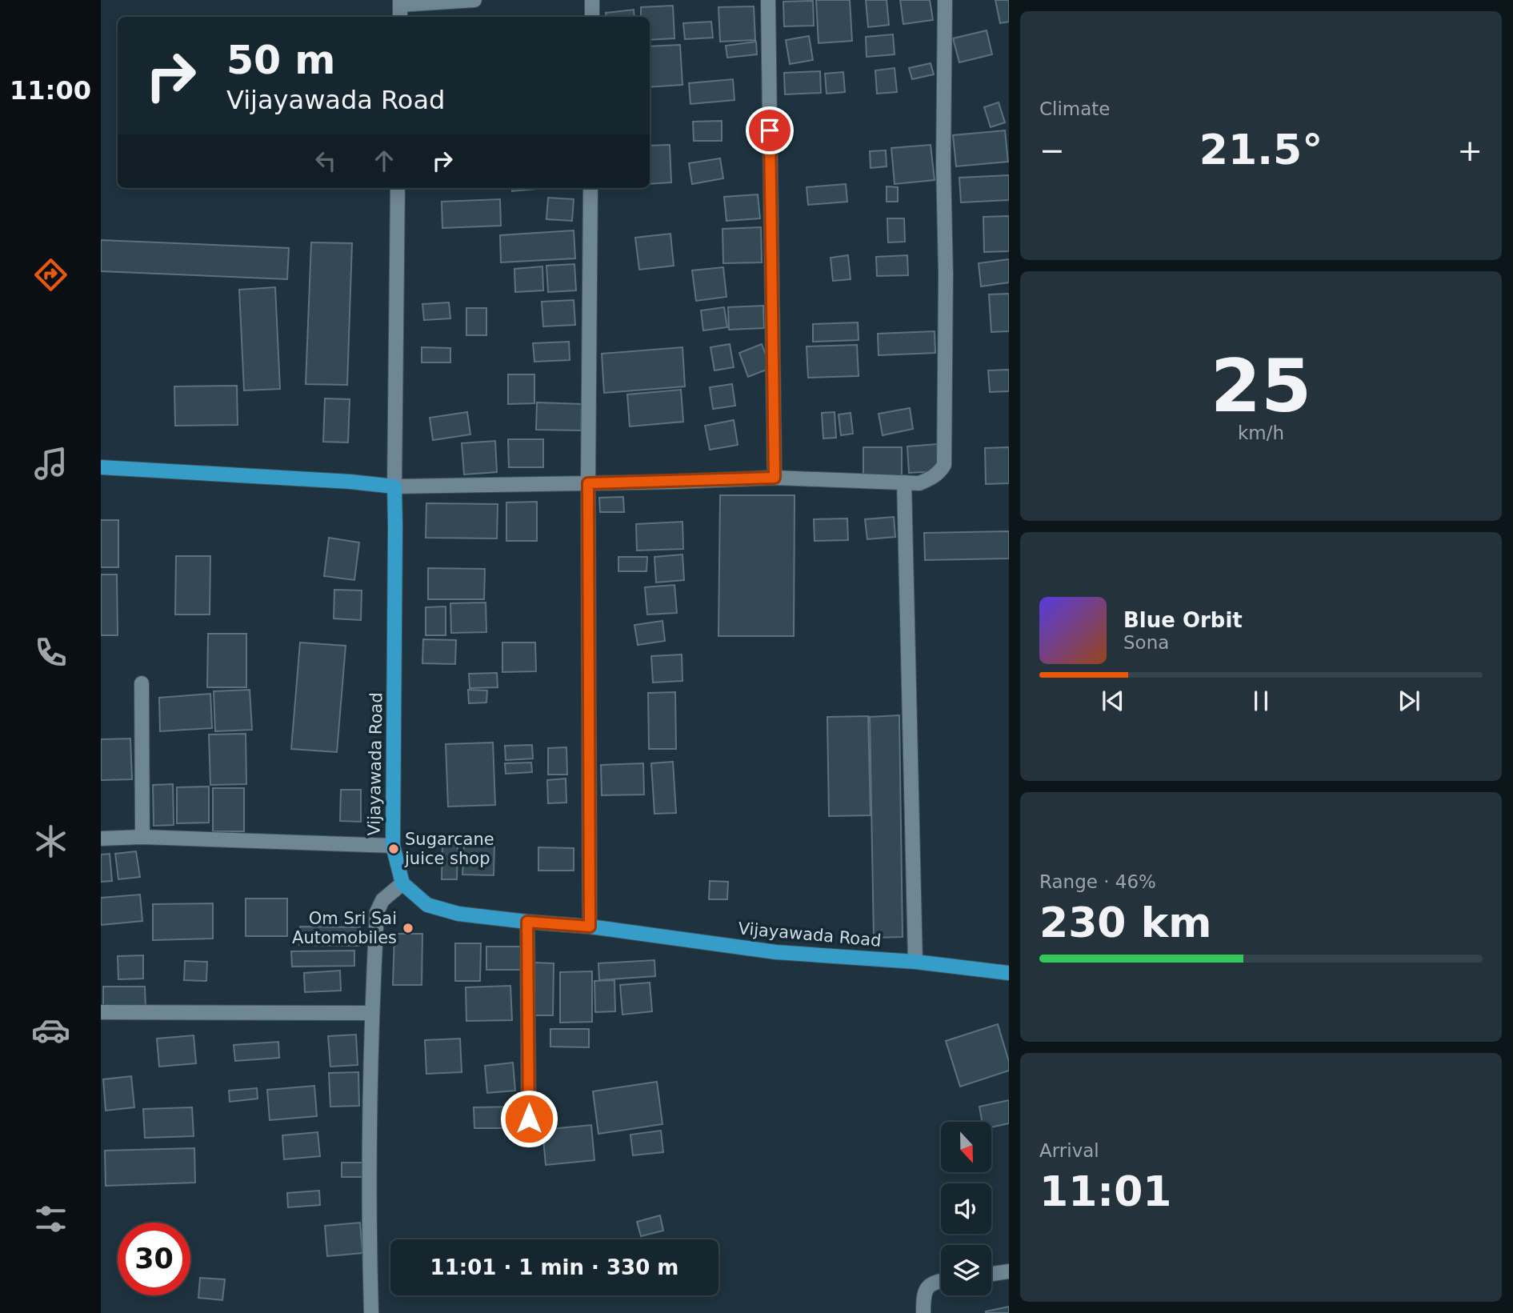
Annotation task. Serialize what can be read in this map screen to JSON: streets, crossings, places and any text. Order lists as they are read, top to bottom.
{
  "streets": {
    "main road": ["Vijayawada Road"]
  },
  "places": ["Sugarcane juice shop", "Om Sri Sai Automobiles"],
  "north": "bottom",
  "page": {
    "tabs": "11:00",
    "tile": [
      "Climate",
      ["25", "km/h"],
      ["Range · 46%", "230 km"],
      ["Arrival", "11:01"]
    ],
    "turn": ["50 m", "Vijayawada Road"],
    "heat": ["−", "21.5°", "+"],
    "song": ["Blue Orbit", "Sona"],
    "limit": "30",
    "trip": "11:01 · 1 min · 330 m"
  }
}
